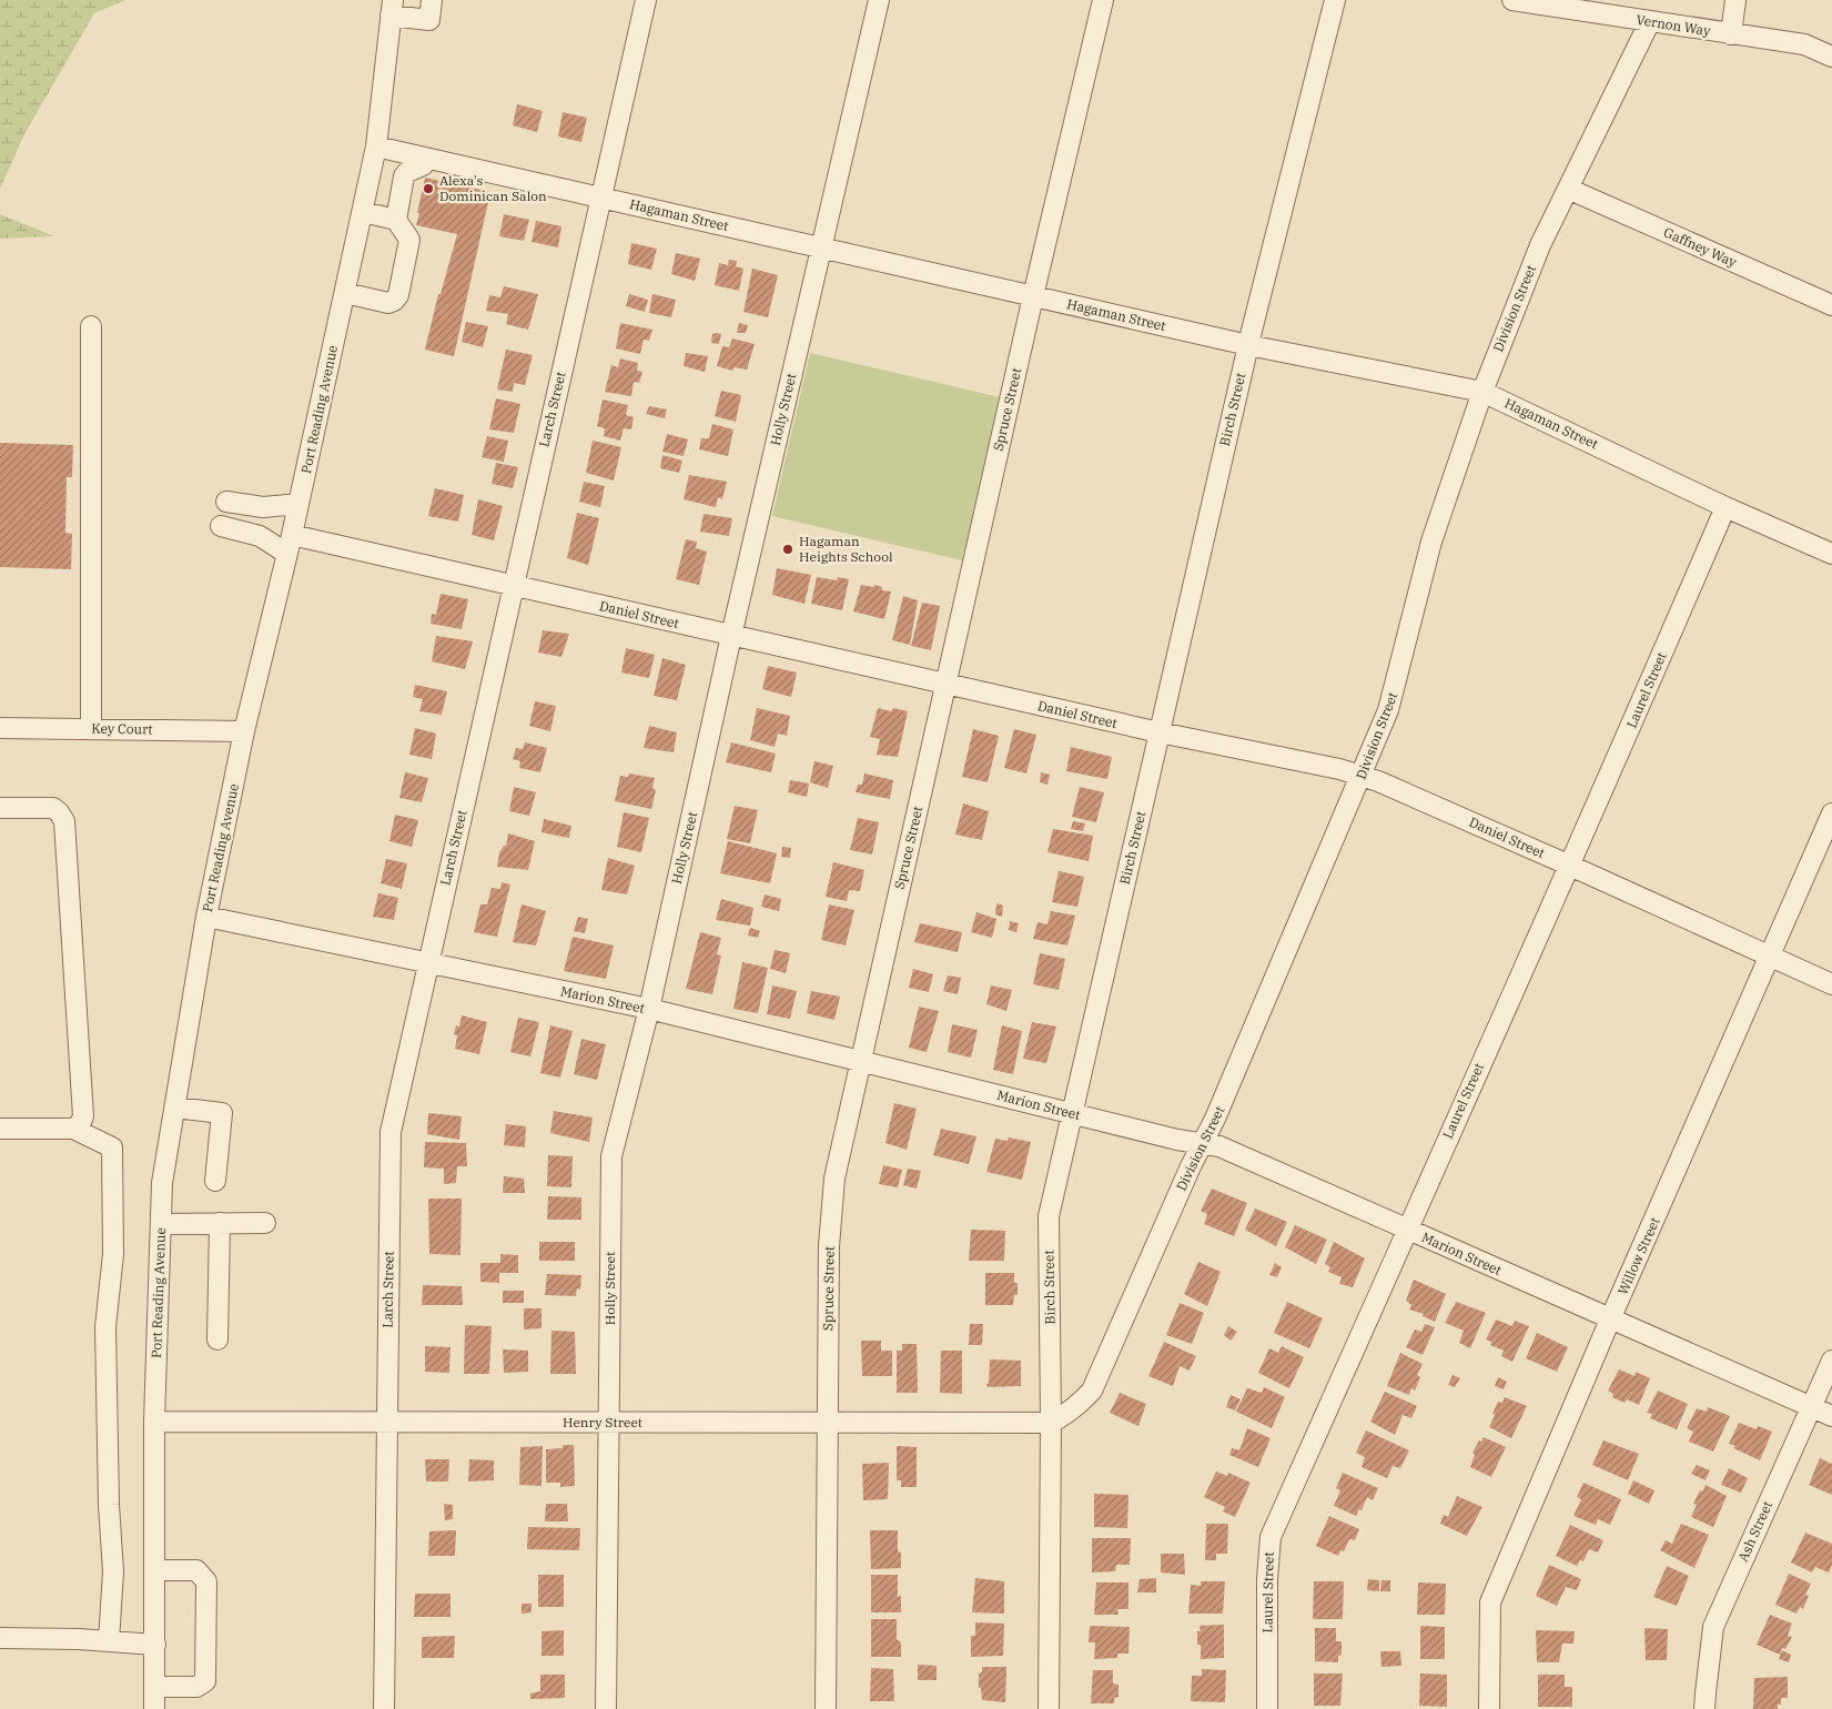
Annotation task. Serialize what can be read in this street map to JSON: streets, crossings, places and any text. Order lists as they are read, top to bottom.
{
  "streets": {
    "street": [
      "Vernon Way",
      "Hagaman Street",
      "Gaffney Way",
      "Division Street",
      "Port Reading Avenue",
      "Larch Street",
      "Holly Street",
      "Spruce Street",
      "Birch Street",
      "Daniel Street",
      "Laurel Street",
      "Key Court",
      "Marion Street",
      "Willow Street",
      "Henry Street",
      "Ash Street"
    ]
  },
  "crossings": [
    ["Vernon Way", "Division Street"],
    ["Hagaman Street", "Division Street"],
    ["Hagaman Street", "Port Reading Avenue"],
    ["Hagaman Street", "Larch Street"],
    ["Hagaman Street", "Holly Street"],
    ["Hagaman Street", "Spruce Street"],
    ["Hagaman Street", "Birch Street"],
    ["Hagaman Street", "Laurel Street"],
    ["Gaffney Way", "Division Street"],
    ["Division Street", "Birch Street"],
    ["Division Street", "Daniel Street"],
    ["Division Street", "Marion Street"],
    ["Division Street", "Henry Street"],
    ["Port Reading Avenue", "Daniel Street"],
    ["Port Reading Avenue", "Key Court"],
    ["Port Reading Avenue", "Marion Street"],
    ["Port Reading Avenue", "Henry Street"],
    ["Larch Street", "Daniel Street"],
    ["Larch Street", "Marion Street"],
    ["Larch Street", "Henry Street"],
    ["Holly Street", "Daniel Street"],
    ["Holly Street", "Marion Street"],
    ["Holly Street", "Henry Street"],
    ["Spruce Street", "Daniel Street"],
    ["Spruce Street", "Marion Street"],
    ["Spruce Street", "Henry Street"],
    ["Birch Street", "Daniel Street"],
    ["Birch Street", "Marion Street"],
    ["Birch Street", "Henry Street"],
    ["Daniel Street", "Laurel Street"],
    ["Daniel Street", "Willow Street"],
    ["Laurel Street", "Marion Street"],
    ["Marion Street", "Willow Street"],
    ["Marion Street", "Ash Street"]
  ],
  "places": ["Alexa's Dominican Salon", "Hagaman Heights School"]
}
